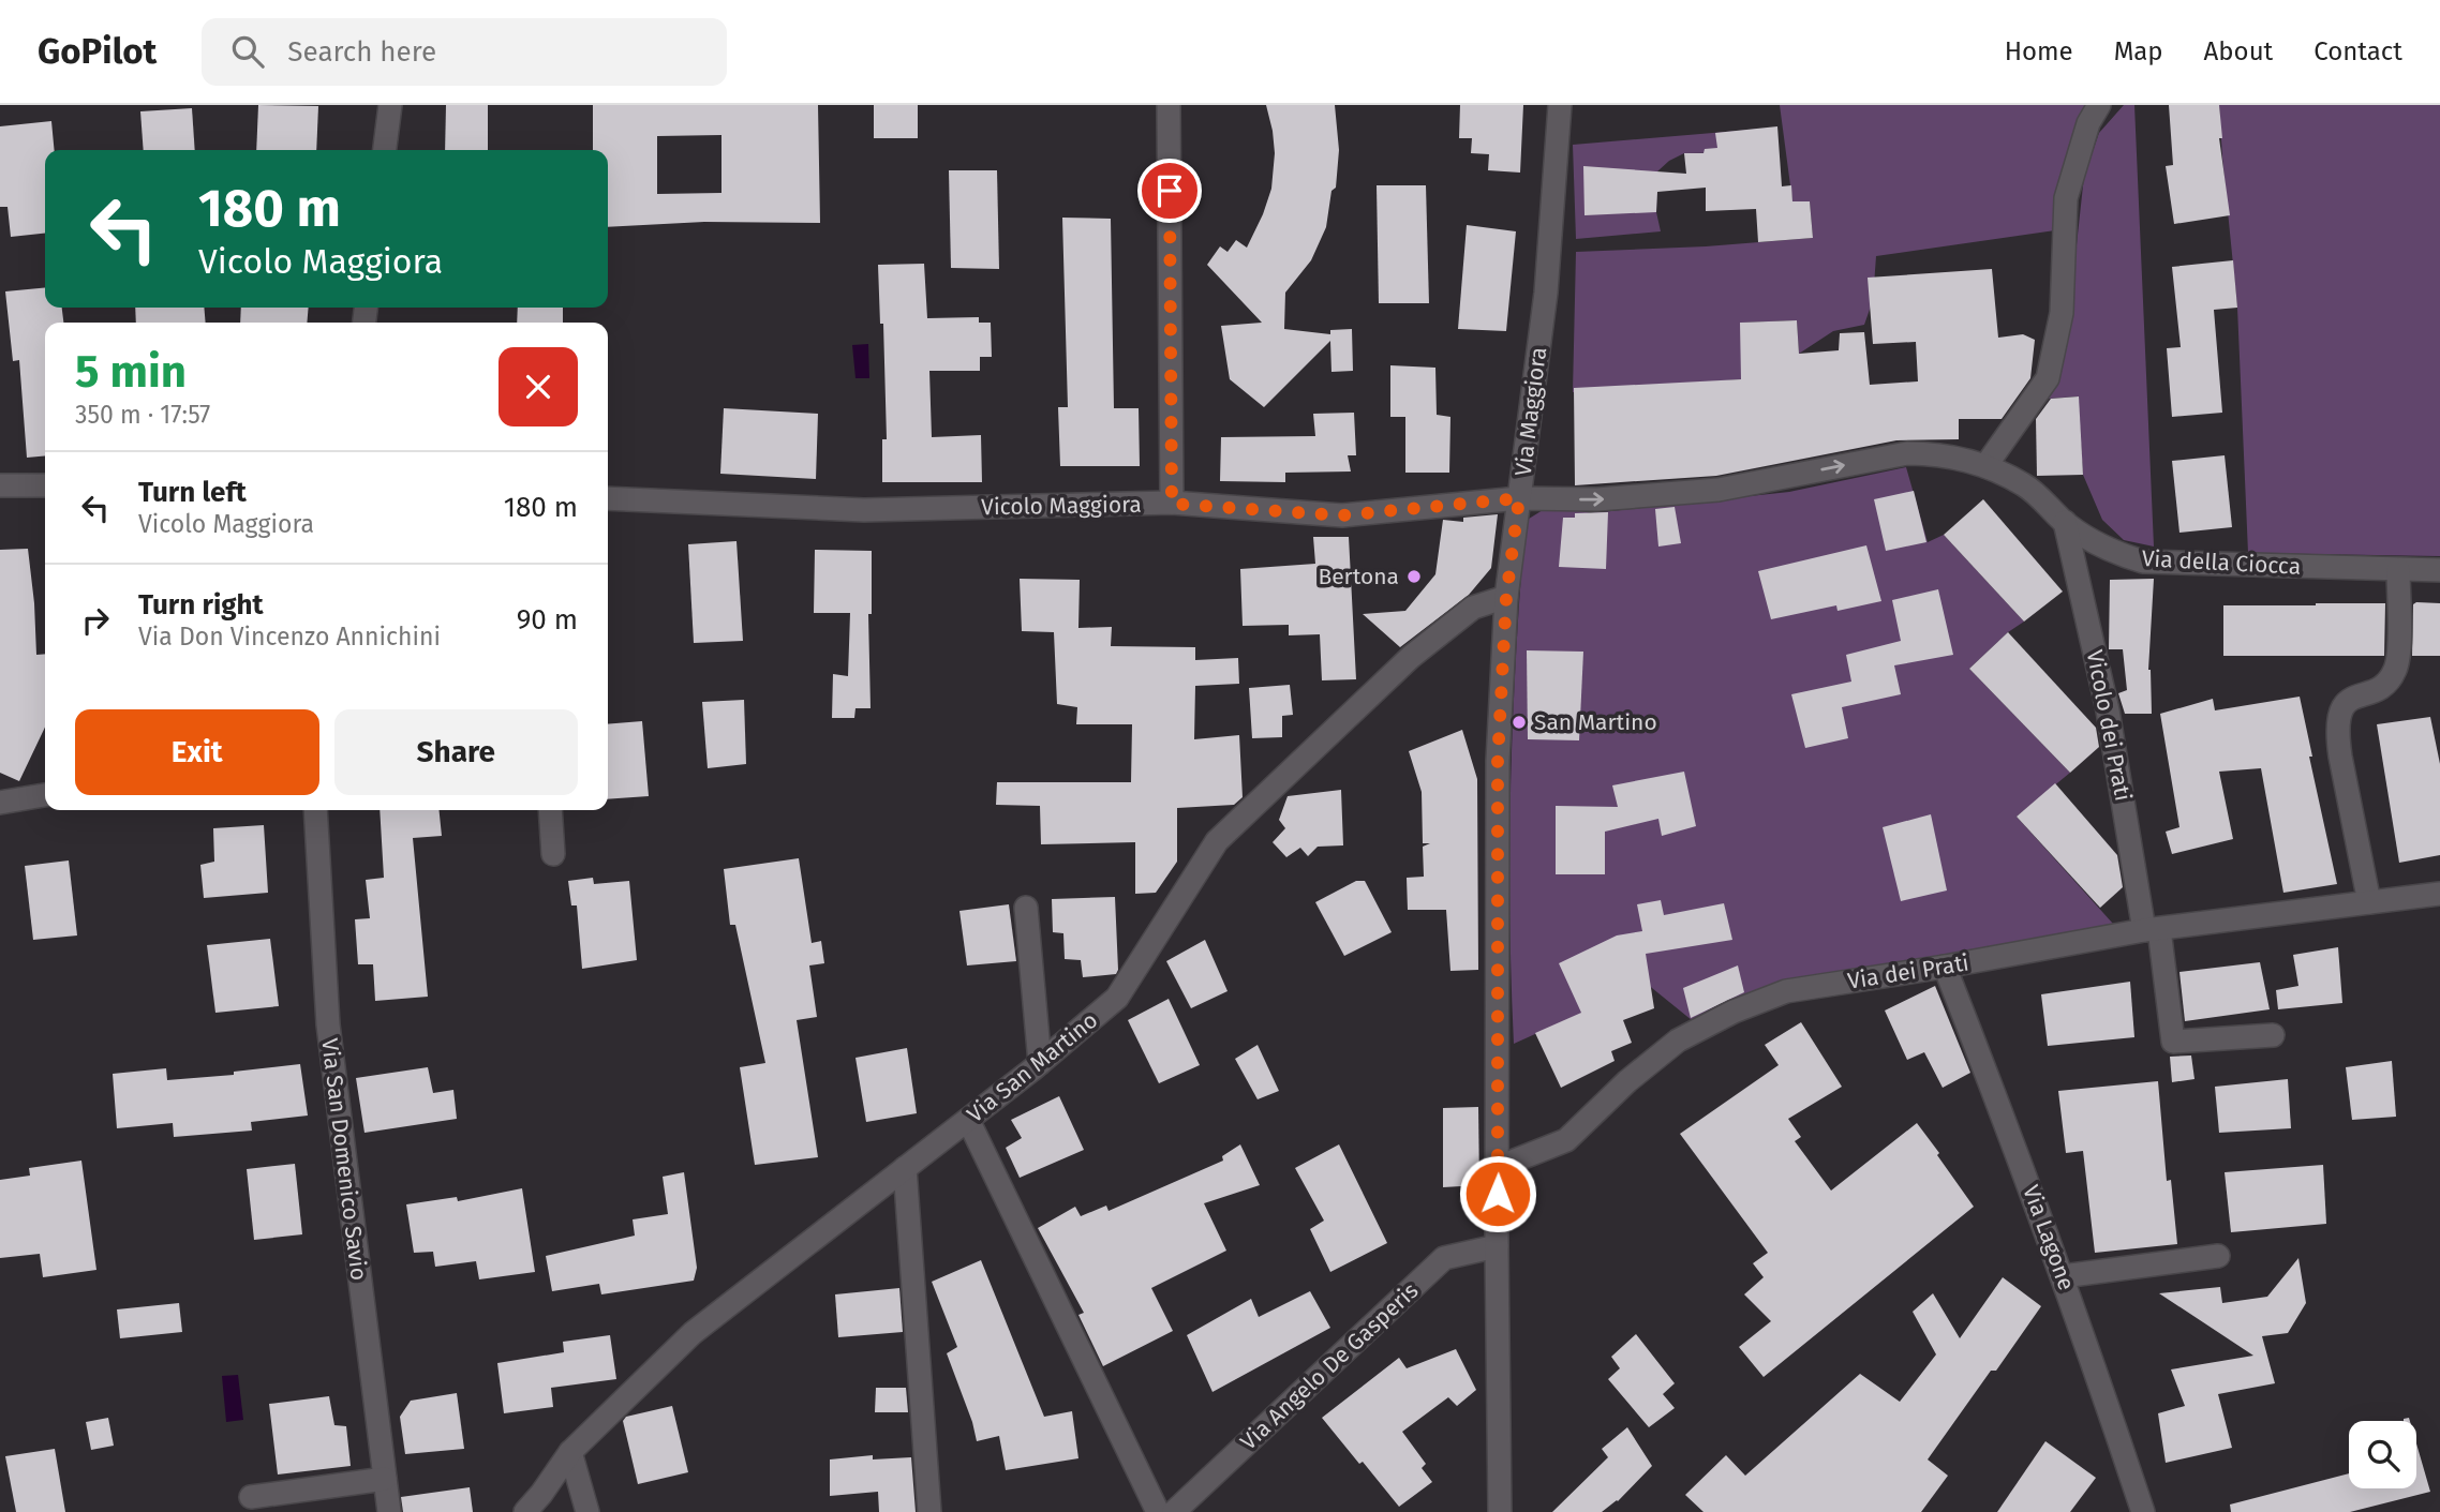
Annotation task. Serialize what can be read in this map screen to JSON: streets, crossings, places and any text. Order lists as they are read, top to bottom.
{
  "streets": {
    "street": [
      "Via Maggiora",
      "Vicolo Maggiora",
      "Via della Ciocca",
      "Vicolo dei Prati",
      "Via dei Prati",
      "Via San Martino",
      "Via San Domenico Savio",
      "Via Lagone",
      "Via Angelo De Gasperis"
    ]
  },
  "crossings": [
    ["Via Maggiora", "Vicolo Maggiora"],
    ["Via Maggiora", "Via della Ciocca"],
    ["Via Maggiora", "Via dei Prati"],
    ["Via Maggiora", "Via San Martino"],
    ["Via Maggiora", "Via Angelo De Gasperis"],
    ["Vicolo Maggiora", "Via della Ciocca"],
    ["Via della Ciocca", "Vicolo dei Prati"],
    ["Vicolo dei Prati", "Via dei Prati"],
    ["Via dei Prati", "Via Lagone"]
  ],
  "one_way": ["Via della Ciocca"],
  "places": ["Bertona", "San Martino"],
  "page": {
    "header": "GoPilot",
    "search": "Search here",
    "nav": [
      "Home",
      "Map",
      "About",
      "Contact"
    ],
    "turn": ["180 m", "Vicolo Maggiora"],
    "heading": ["5 min", "350 m · 17:57"],
    "list": [
      {
        "name": "Turn left",
        "note": "Vicolo Maggiora",
        "value": "180 m"
      },
      {
        "name": "Turn right",
        "note": "Via Don Vincenzo Annichini",
        "value": "90 m"
      }
    ],
    "buttons": ["Exit", "Share"]
  }
}
